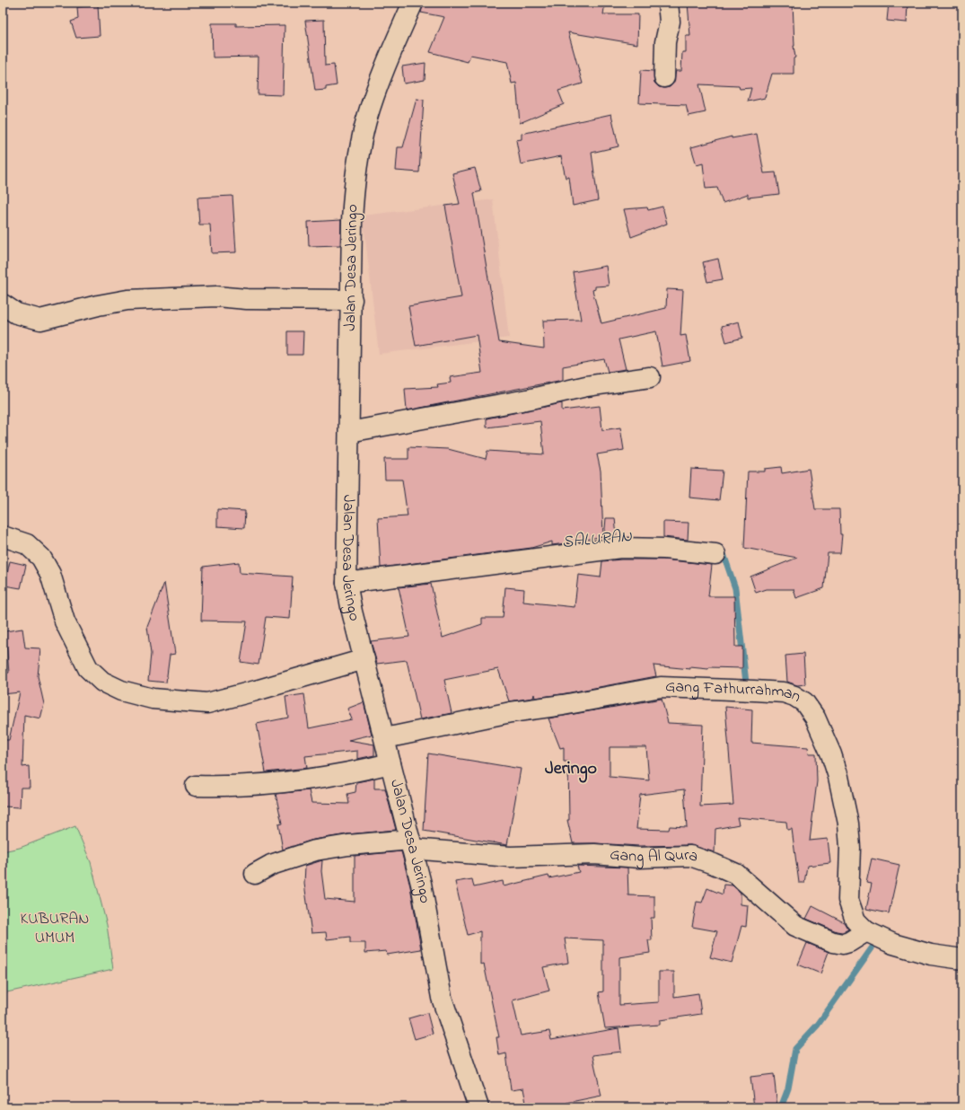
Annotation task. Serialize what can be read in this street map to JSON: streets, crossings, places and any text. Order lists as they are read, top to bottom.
{
  "streets": {
    "street": ["Jalan Desa Jeringo", "Gang Fathurrahman", "Gang Al Qura"]
  },
  "crossings": [
    ["Jalan Desa Jeringo", "Gang Fathurrahman"],
    ["Jalan Desa Jeringo", "Gang Al Qura"],
    ["Gang Fathurrahman", "Gang Al Qura"]
  ],
  "districts": ["Jeringo"],
  "water": ["SALURAN"],
  "parks": ["KUBURAN UMUM"]
}
